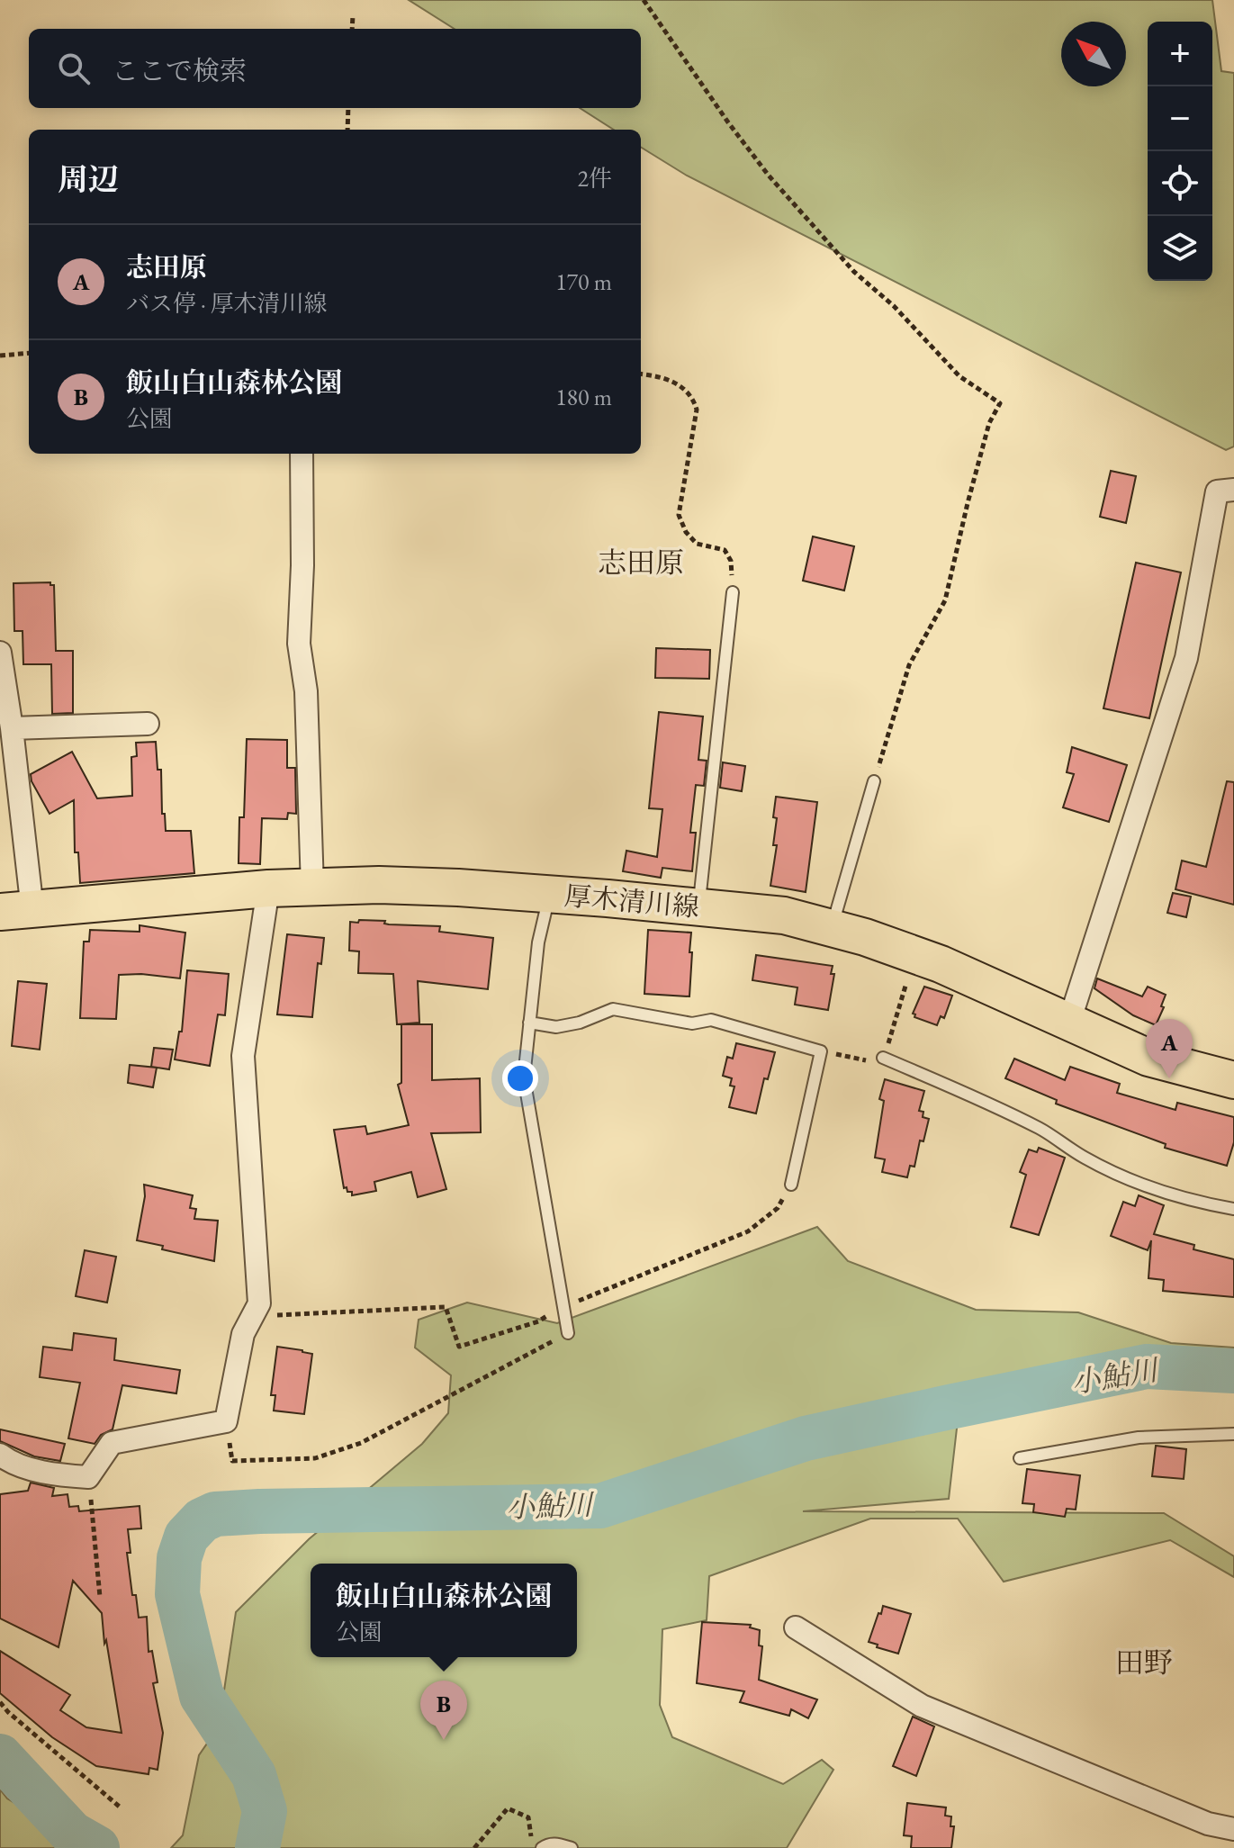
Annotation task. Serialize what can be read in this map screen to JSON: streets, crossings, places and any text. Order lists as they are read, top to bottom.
{
  "streets": {
    "main road": ["厚木清川線"]
  },
  "districts": ["志田原", "田野"],
  "water": ["小鮎川"],
  "north": "top left",
  "page": {
    "map_buttons": ["+", "−"],
    "search": "ここで検索",
    "heading": ["周辺", "2件"],
    "list": [
      {
        "mark": "A",
        "name": "志田原",
        "note": "バス停 · 厚木清川線",
        "value": "170 m"
      },
      {
        "mark": "B",
        "name": "飯山白山森林公園",
        "note": "公園",
        "value": "180 m"
      }
    ],
    "pins": ["A", "B"],
    "popup": ["飯山白山森林公園", "公園"]
  }
}
